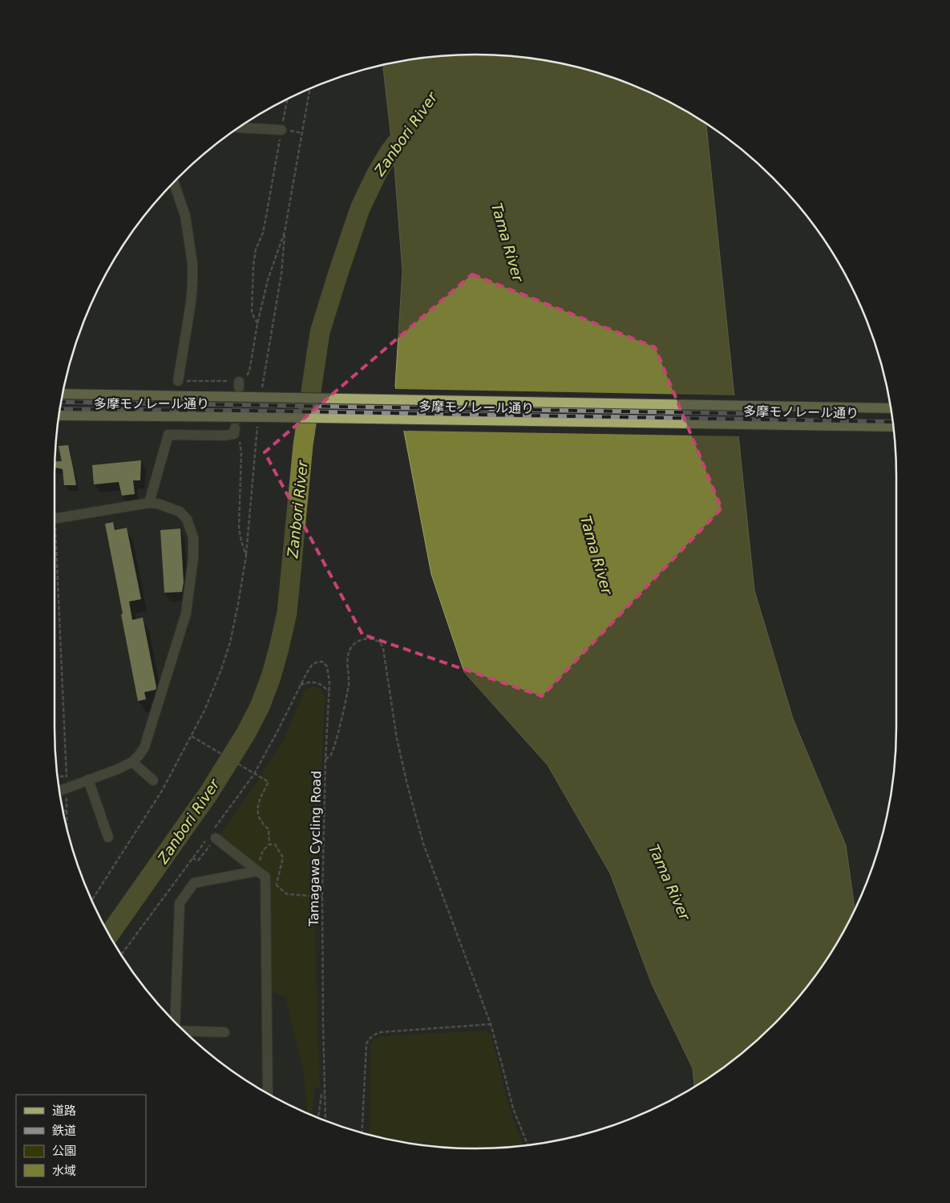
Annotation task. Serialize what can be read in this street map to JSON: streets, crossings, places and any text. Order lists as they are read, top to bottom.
{
  "streets": {
    "main road": ["多摩モノレール通り"],
    "path": ["Tamagawa Cycling Road"]
  },
  "water": ["Zanbori River", "Tama River"],
  "legend": [
    "道路",
    "鉄道",
    "公園",
    "水域"
  ]
}
